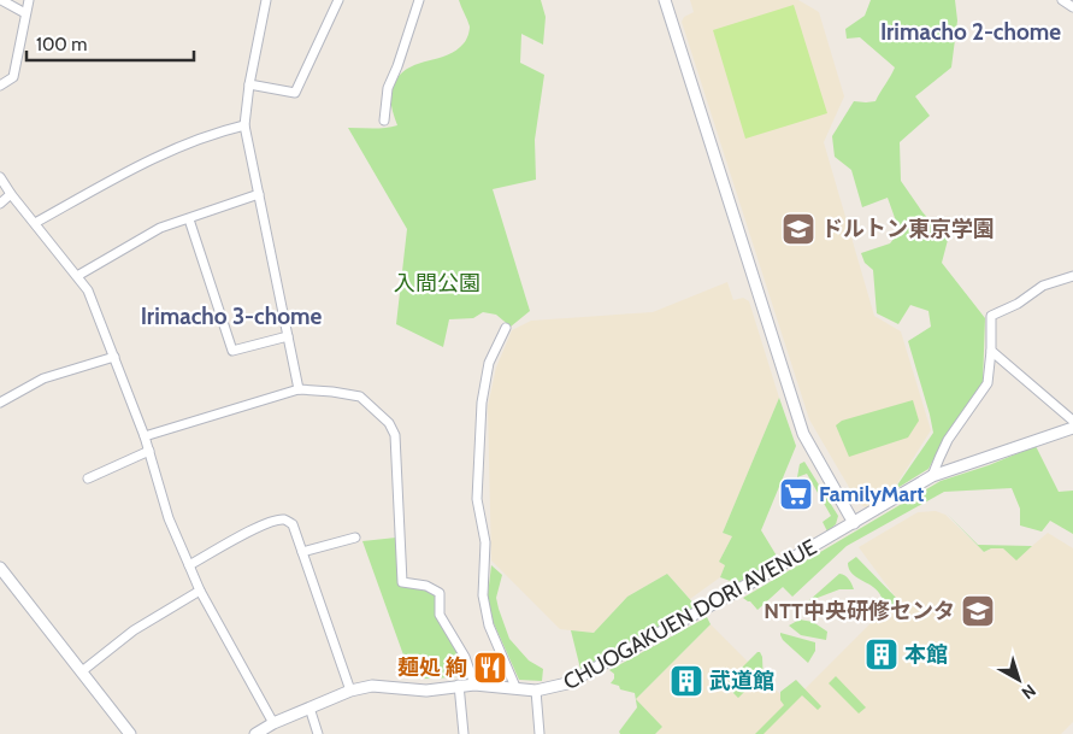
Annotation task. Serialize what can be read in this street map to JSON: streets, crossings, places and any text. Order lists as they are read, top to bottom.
{
  "streets": {
    "street": ["CHUOGAKUEN DORI AVENUE"]
  },
  "districts": ["Irimacho 2-chome", "Irimacho 3-chome"],
  "parks": ["入間公園"],
  "places": {
    "school or university": ["ドルトン東京学園", "NTT中央研修センタ"],
    "supermarket": ["FamilyMart"],
    "building": ["本館", "武道館"],
    "restaurant": ["麺処 絢"]
  },
  "scale_bar": "100 m",
  "north": "bottom right"
}
